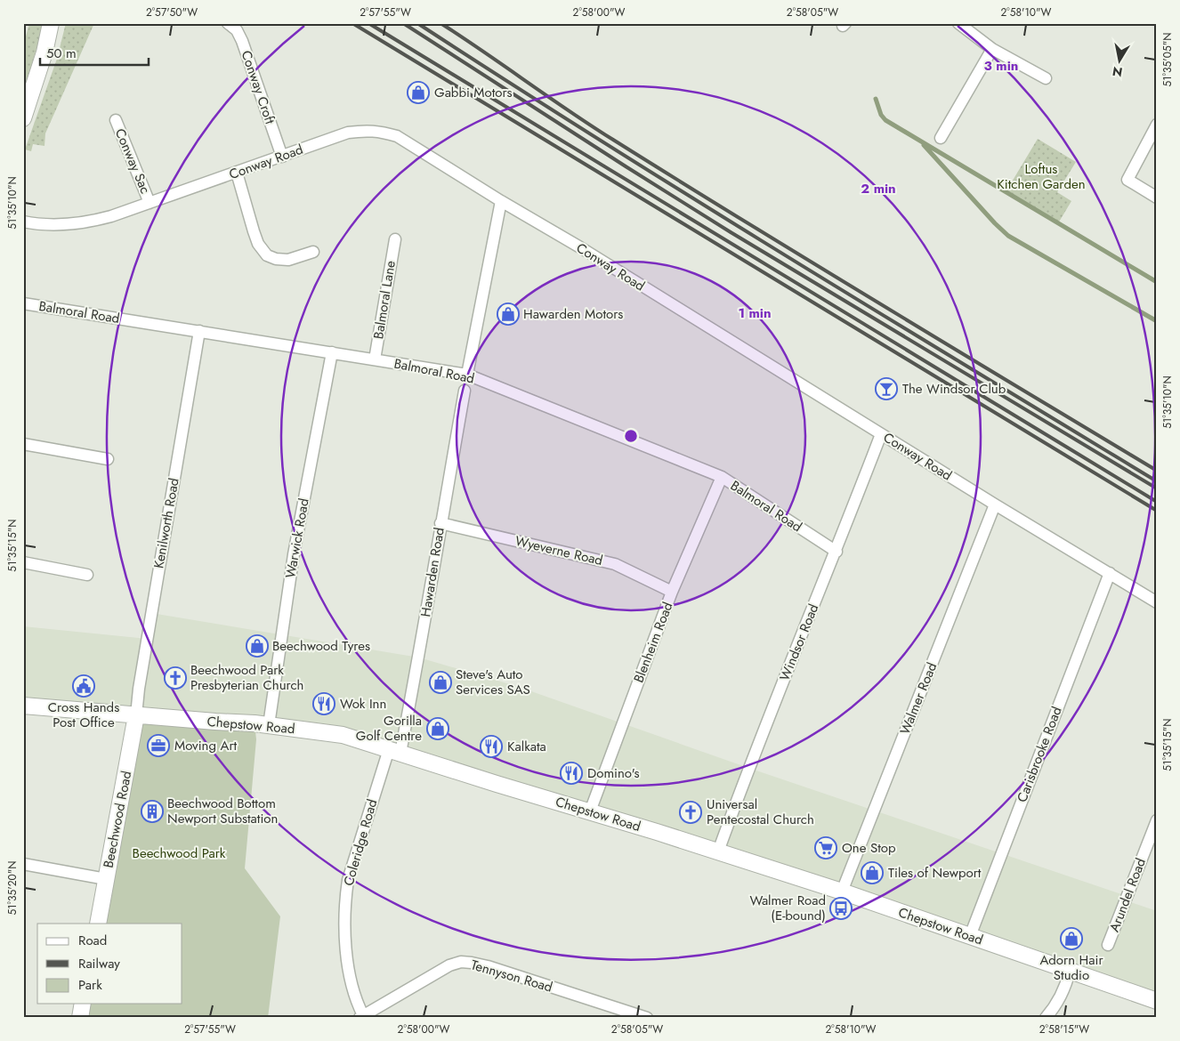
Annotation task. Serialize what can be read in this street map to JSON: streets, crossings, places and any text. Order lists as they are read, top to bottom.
{
  "streets": {
    "main road": ["Chepstow Road", "Beechwood Road"],
    "street": [
      "Conway Croft",
      "Conway Sac",
      "Conway Road",
      "Balmoral Lane",
      "Balmoral Road",
      "Kenilworth Road",
      "Warwick Road",
      "Wyeverne Road",
      "Hawarden Road",
      "Blenheim Road",
      "Windsor Road",
      "Walmer Road",
      "Carisbrooke Road",
      "Coleridge Road",
      "Arundel Road",
      "Tennyson Road"
    ]
  },
  "crossings": [
    ["Conway Croft", "Conway Road"],
    ["Conway Sac", "Conway Road"],
    ["Conway Road", "Windsor Road"],
    ["Conway Road", "Walmer Road"],
    ["Conway Road", "Carisbrooke Road"],
    ["Balmoral Lane", "Balmoral Road"],
    ["Balmoral Road", "Kenilworth Road"],
    ["Balmoral Road", "Warwick Road"],
    ["Balmoral Road", "Blenheim Road"],
    ["Balmoral Road", "Windsor Road"],
    ["Kenilworth Road", "Chepstow Road"],
    ["Kenilworth Road", "Beechwood Road"],
    ["Warwick Road", "Chepstow Road"],
    ["Wyeverne Road", "Hawarden Road"],
    ["Wyeverne Road", "Blenheim Road"],
    ["Hawarden Road", "Chepstow Road"],
    ["Hawarden Road", "Coleridge Road"],
    ["Blenheim Road", "Chepstow Road"],
    ["Windsor Road", "Chepstow Road"],
    ["Walmer Road", "Chepstow Road"],
    ["Chepstow Road", "Carisbrooke Road"],
    ["Chepstow Road", "Beechwood Road"],
    ["Chepstow Road", "Coleridge Road"],
    ["Coleridge Road", "Tennyson Road"]
  ],
  "parks": ["Loftus Kitchen Garden", "Beechwood Park"],
  "places": {
    "shop": [
      "Gabbi Motors",
      "Hawarden Motors",
      "Beechwood Tyres",
      "Steve's Auto Services SAS",
      "Gorilla Golf Centre",
      "Tiles of Newport",
      "Adorn Hair Studio"
    ],
    "bar": ["The Windsor Club"],
    "church": ["Beechwood Park Presbyterian Church", "Universal Pentecostal Church"],
    "public building": ["Cross Hands Post Office"],
    "restaurant": ["Wok Inn", "Kalkata", "Domino's"],
    "office": ["Moving Art"],
    "building": ["Beechwood Bottom Newport Substation"],
    "supermarket": ["One Stop"],
    "bus stop": ["Walmer Road (E-bound)"]
  },
  "legend": ["Road", "Railway", "Park"],
  "scale_bar": "50 m",
  "north": "bottom",
  "coordinates": [
    "2°57'50\"W",
    "2°57'55\"W",
    "2°58'00\"W",
    "2°58'05\"W",
    "2°58'10\"W",
    "51°35'05\"N",
    "51°35'10\"N",
    "51°35'15\"N",
    "51°35'20\"N",
    "2°58'15\"W"
  ],
  "rings": ["3 min", "2 min", "1 min"]
}
